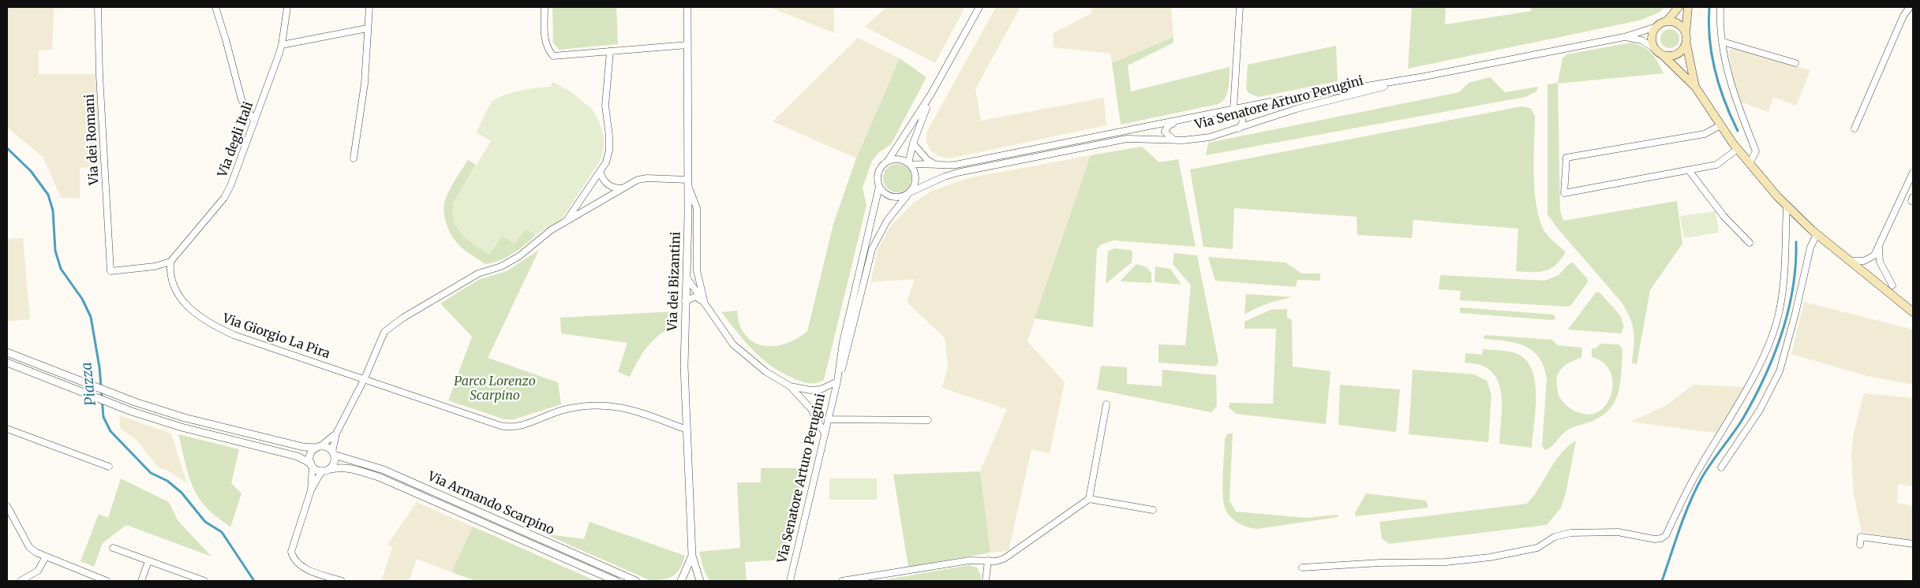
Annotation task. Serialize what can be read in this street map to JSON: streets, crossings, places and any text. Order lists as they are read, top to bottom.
{
  "streets": {
    "street": [
      "Via Senatore Arturo Perugini",
      "Via dei Romani",
      "Via degli Itali",
      "Via dei Bizantini",
      "Via Giorgio La Pira",
      "Via Armando Scarpino"
    ]
  },
  "crossings": [
    ["Via dei Romani", "Via degli Itali"],
    ["Via dei Romani", "Via Giorgio La Pira"],
    ["Via degli Itali", "Via Giorgio La Pira"],
    ["Via dei Bizantini", "Via Giorgio La Pira"]
  ],
  "water": ["Piazza"],
  "parks": ["Parco Lorenzo Scarpino"]
}
